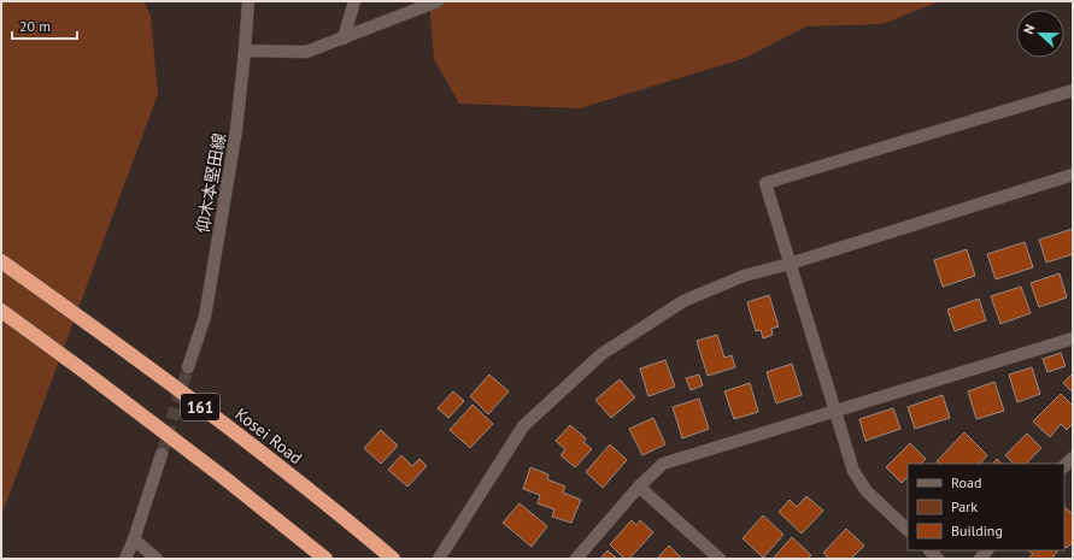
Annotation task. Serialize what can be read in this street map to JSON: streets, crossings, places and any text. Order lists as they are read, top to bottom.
{
  "streets": {
    "highway": ["161", "Kosei Road"],
    "street": ["仰木本堅田線"]
  },
  "legend": ["Road", "Park", "Building"],
  "scale_bar": "20 m",
  "north": "left"
}
